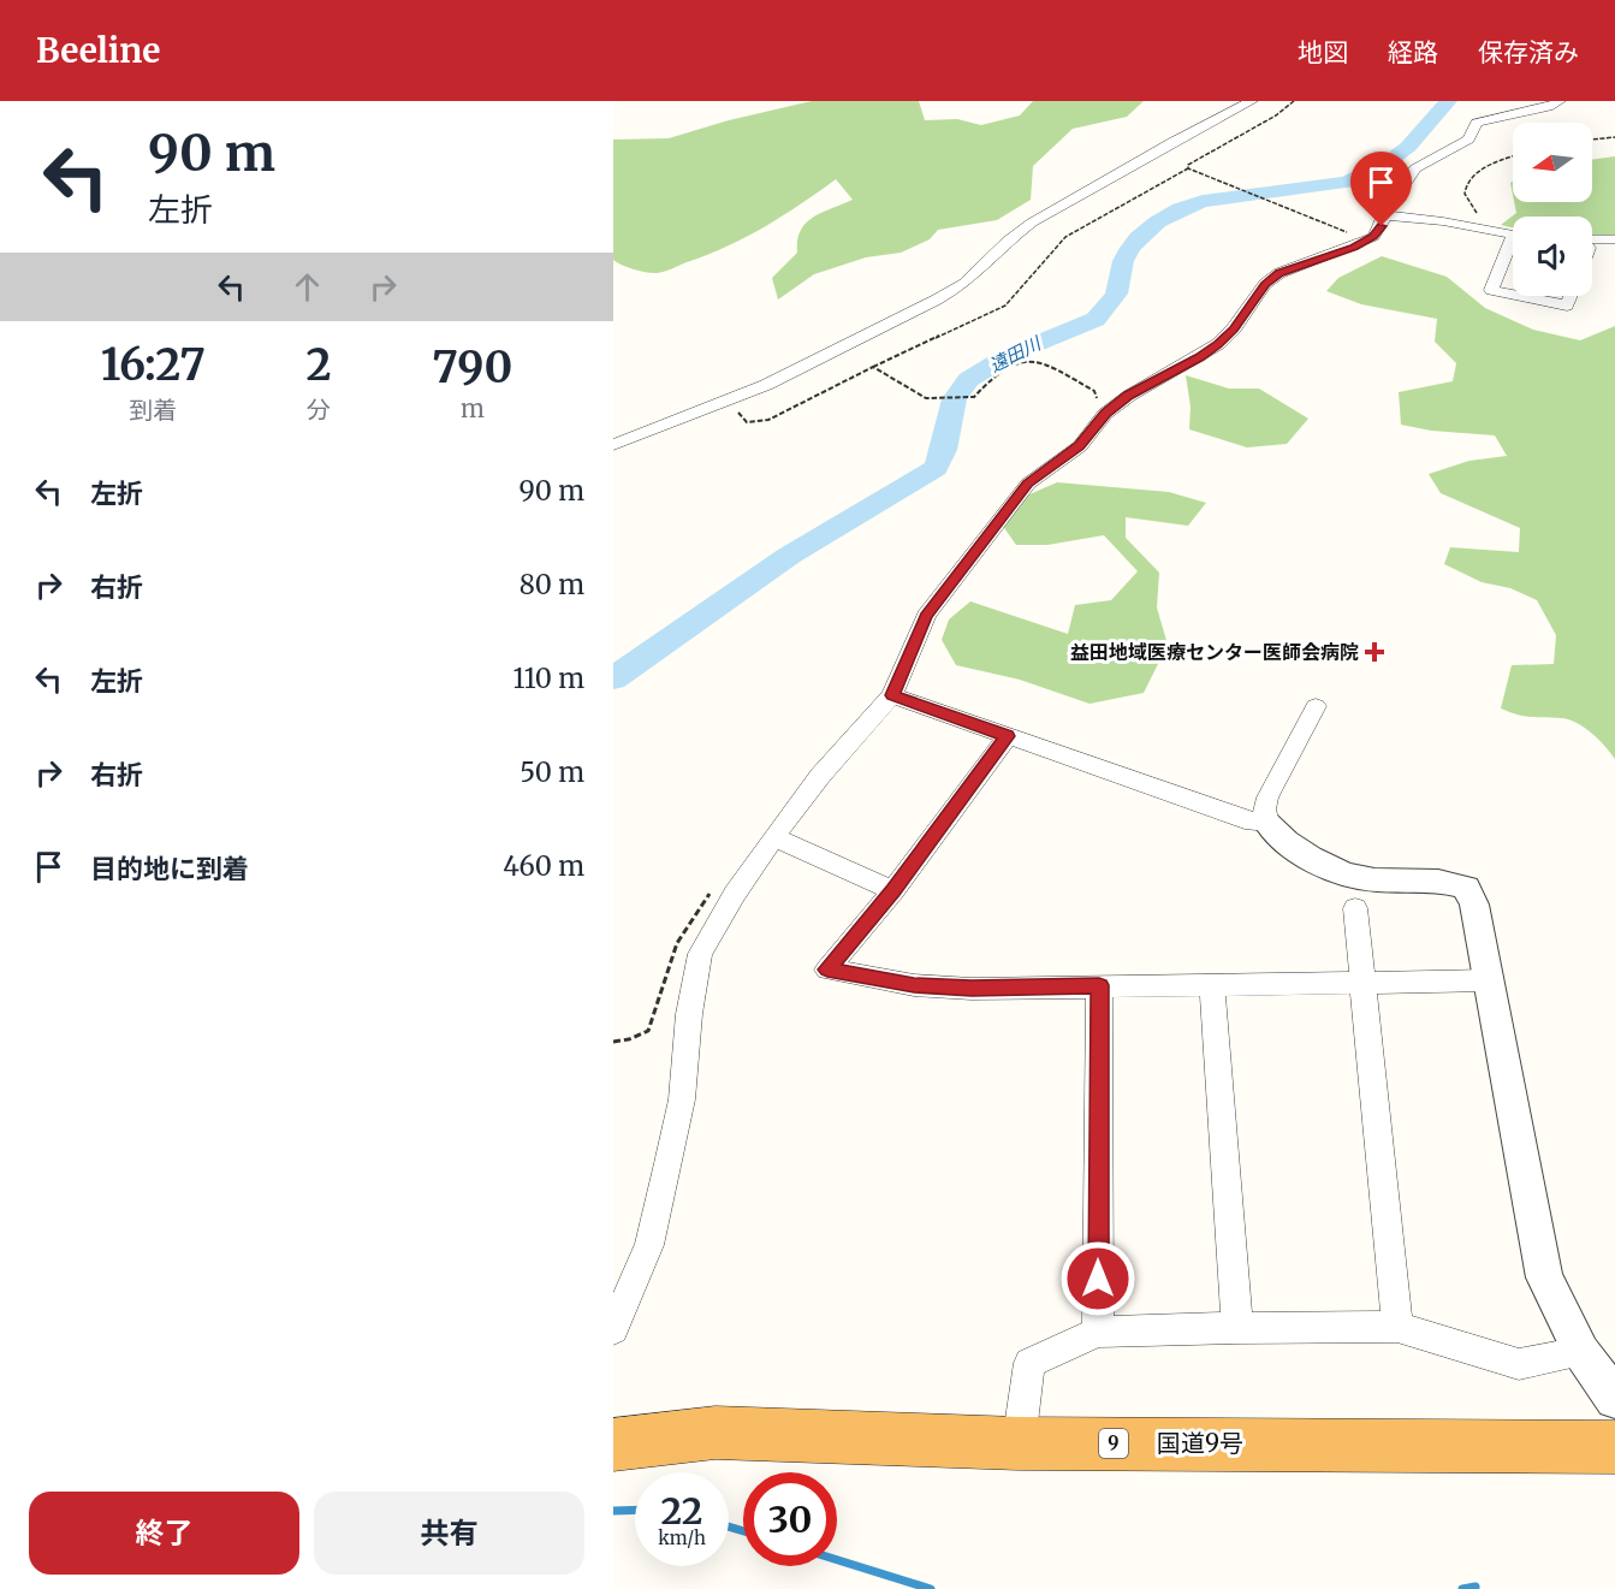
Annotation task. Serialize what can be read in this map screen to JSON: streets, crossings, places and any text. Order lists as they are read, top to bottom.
{
  "streets": {
    "highway": ["9", "国道9号"]
  },
  "water": ["遠田川"],
  "places": {
    "health": ["益田地域医療センター医師会病院"]
  },
  "north": "left",
  "page": {
    "header": "Beeline",
    "nav": ["地図", "経路", "保存済み"],
    "turn": ["90 m", "左折"],
    "eta": [
      "16:27",
      "到着",
      "2",
      "分",
      "790",
      "m"
    ],
    "list": [
      {
        "name": "左折",
        "value": "90 m"
      },
      {
        "name": "右折",
        "value": "80 m"
      },
      {
        "name": "左折",
        "value": "110 m"
      },
      {
        "name": "右折",
        "value": "50 m"
      },
      {
        "name": "目的地に到着",
        "value": "460 m"
      }
    ],
    "speed": "22 km/h",
    "limit": "30",
    "buttons": ["終了", "共有"]
  }
}
